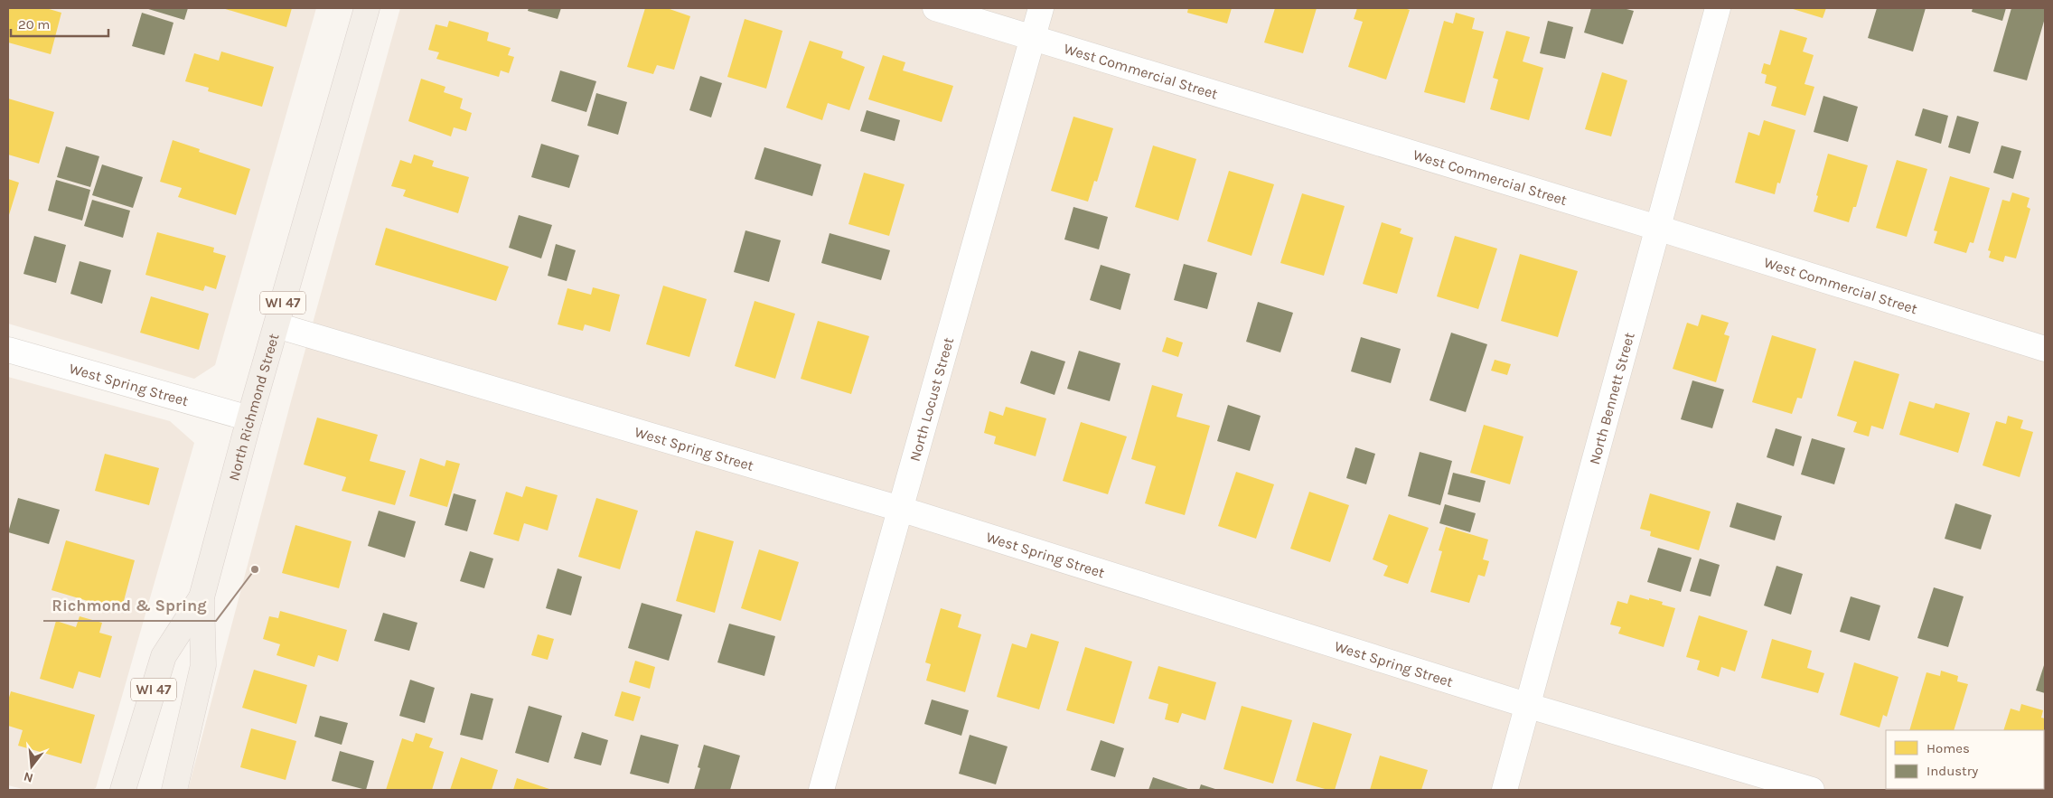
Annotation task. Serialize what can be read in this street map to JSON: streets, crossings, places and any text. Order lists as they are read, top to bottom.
{
  "streets": {
    "main road": ["WI 47", "North Richmond Street"],
    "street": [
      "West Commercial Street",
      "West Spring Street",
      "North Bennett Street",
      "North Locust Street"
    ]
  },
  "crossings": [
    ["West Commercial Street", "North Bennett Street"],
    ["West Commercial Street", "North Locust Street"],
    ["West Spring Street", "North Bennett Street"],
    ["West Spring Street", "North Locust Street"],
    ["West Spring Street", "North Richmond Street"]
  ],
  "places": ["Richmond & Spring"],
  "legend": ["Homes", "Industry"],
  "scale_bar": "20 m",
  "north": "bottom"
}
